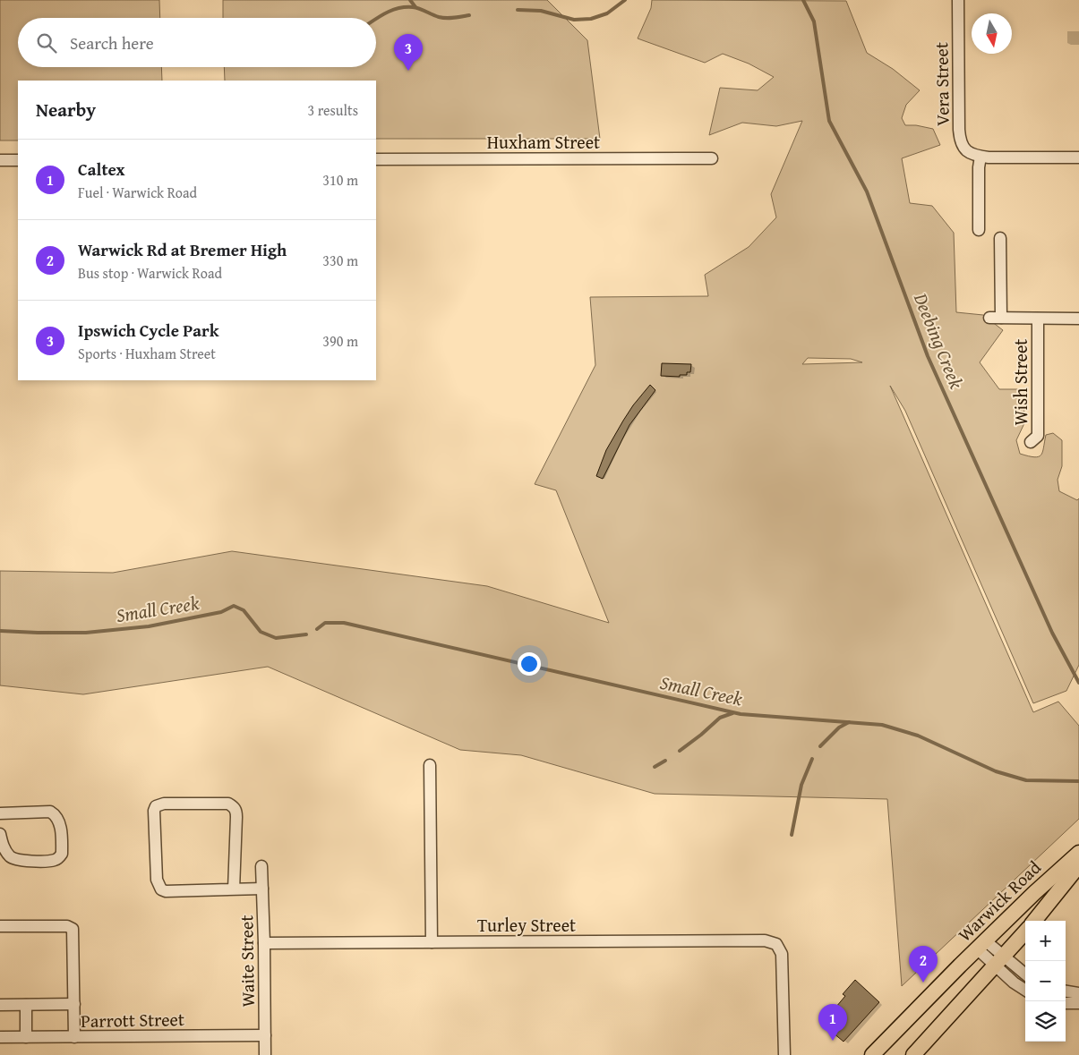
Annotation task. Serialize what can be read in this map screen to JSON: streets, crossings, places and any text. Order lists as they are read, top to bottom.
{
  "streets": {
    "main road": ["Warwick Road"],
    "street": [
      "Vera Street",
      "Huxham Street",
      "Wish Street",
      "Turley Street",
      "Waite Street",
      "Parrott Street"
    ]
  },
  "crossings": [
    ["Turley Street", "Waite Street"],
    ["Waite Street", "Parrott Street"]
  ],
  "water": ["Deebing Creek", "Small Creek"],
  "north": "bottom",
  "page": {
    "search": "Search here",
    "pins": ["3", "2", "1"],
    "heading": ["Nearby", "3 results"],
    "list": [
      {
        "mark": "1",
        "name": "Caltex",
        "note": "Fuel · Warwick Road",
        "value": "310 m"
      },
      {
        "mark": "2",
        "name": "Warwick Rd at Bremer High",
        "note": "Bus stop · Warwick Road",
        "value": "330 m"
      },
      {
        "mark": "3",
        "name": "Ipswich Cycle Park",
        "note": "Sports · Huxham Street",
        "value": "390 m"
      }
    ],
    "map_buttons": ["+", "−"]
  }
}
